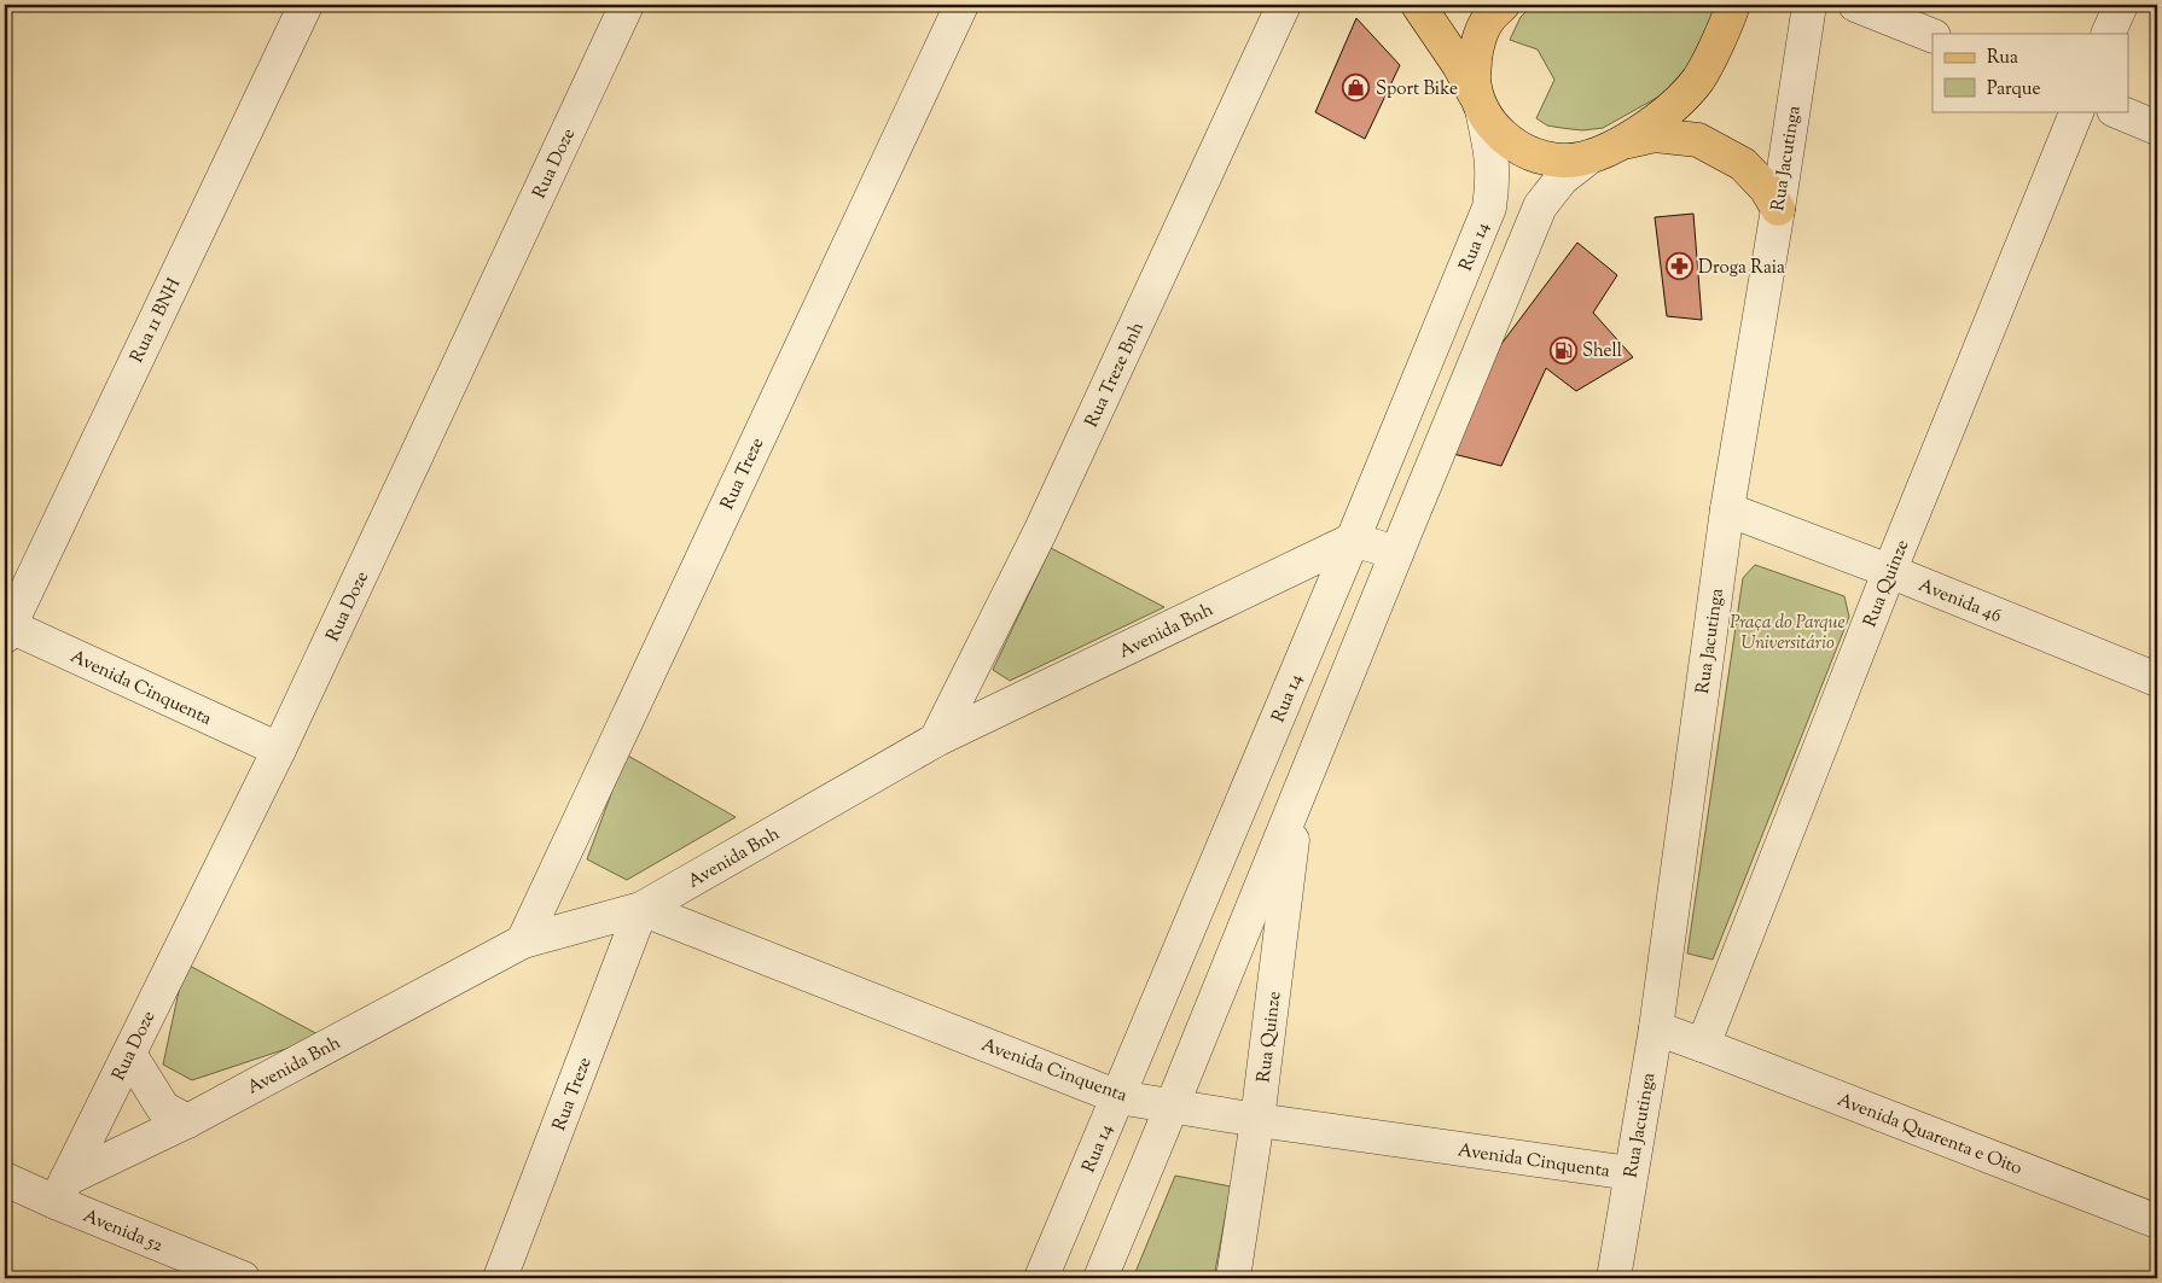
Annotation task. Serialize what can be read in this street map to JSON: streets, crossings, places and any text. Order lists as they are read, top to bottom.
{
  "streets": {
    "main road": ["Rua 14"],
    "street": [
      "Rua Jacutinga",
      "Rua Doze",
      "Rua 11 BNH",
      "Rua Treze Bnh",
      "Rua Treze",
      "Rua Quinze",
      "Avenida 46",
      "Avenida Bnh",
      "Avenida Cinquenta",
      "Avenida Quarenta e Oito",
      "Avenida 52"
    ]
  },
  "crossings": [
    ["Rua Jacutinga", "Avenida 46"],
    ["Rua Jacutinga", "Avenida Cinquenta"],
    ["Rua Doze", "Avenida Bnh"],
    ["Rua Doze", "Avenida Cinquenta"],
    ["Rua Doze", "Avenida 52"],
    ["Rua 14", "Rua Quinze"],
    ["Rua 14", "Avenida Bnh"],
    ["Rua 14", "Avenida Cinquenta"],
    ["Rua 11 BNH", "Avenida Cinquenta"],
    ["Rua Treze Bnh", "Avenida Bnh"],
    ["Rua Treze", "Avenida Bnh"],
    ["Rua Treze", "Avenida Cinquenta"],
    ["Rua Quinze", "Avenida 46"],
    ["Rua Quinze", "Avenida Cinquenta"],
    ["Rua Quinze", "Avenida Quarenta e Oito"],
    ["Avenida Bnh", "Avenida Cinquenta"],
    ["Avenida Bnh", "Avenida 52"]
  ],
  "parks": ["Praça do Parque Universitário"],
  "places": {
    "shop": ["Sport Bike"],
    "pharmacy": ["Droga Raia"],
    "fuel station": ["Shell"]
  },
  "legend": ["Rua", "Parque"]
}
